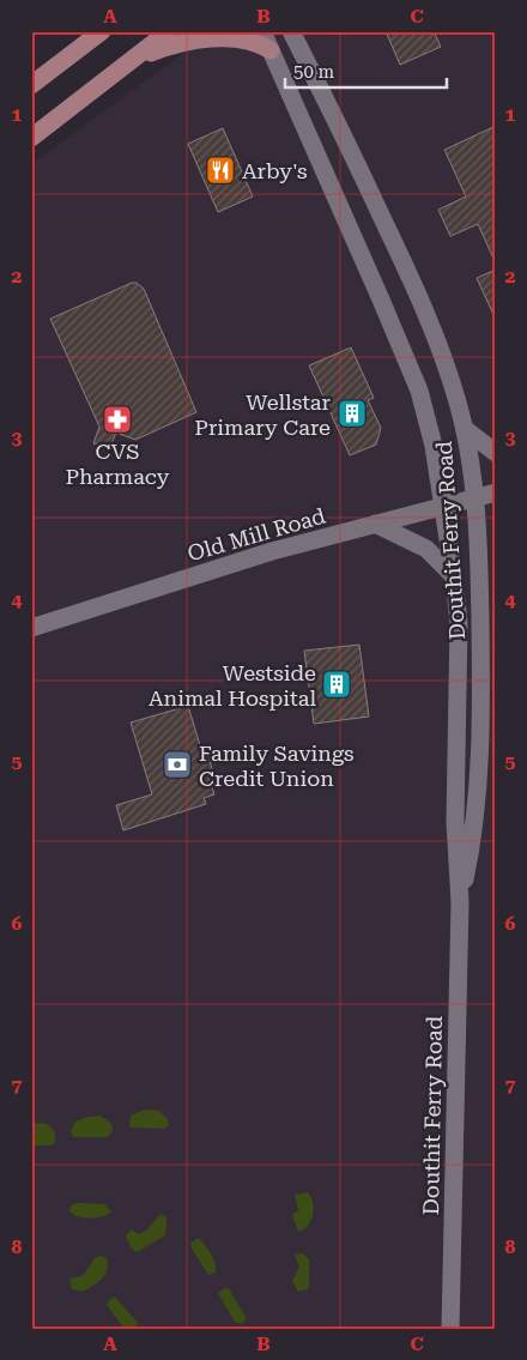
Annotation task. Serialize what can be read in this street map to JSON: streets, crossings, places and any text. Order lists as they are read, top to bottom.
{
  "streets": {
    "street": ["Old Mill Road", "Douthit Ferry Road"]
  },
  "crossings": [
    ["Old Mill Road", "Douthit Ferry Road"]
  ],
  "places": {
    "restaurant": ["Arby's"],
    "building": ["Wellstar Primary Care", "Westside Animal Hospital"],
    "pharmacy": ["CVS Pharmacy"],
    "bank": ["Family Savings Credit Union"]
  },
  "scale_bar": "50 m",
  "grid": {
    "columns": ["A", "B", "C"],
    "rows": [
      "1",
      "2",
      "3",
      "4",
      "5",
      "6",
      "7",
      "8"
    ]
  }
}
